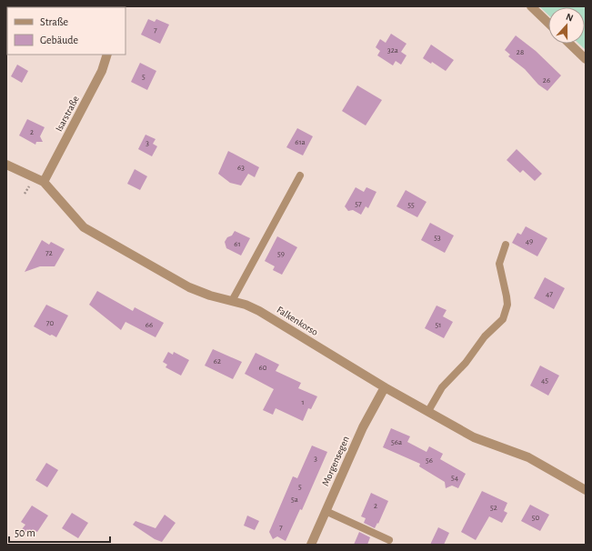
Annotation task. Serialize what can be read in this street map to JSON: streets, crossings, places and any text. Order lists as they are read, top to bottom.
{
  "streets": {
    "street": ["Isarstraße", "Falkenkorso", "Morgensegen"]
  },
  "crossings": [
    ["Isarstraße", "Falkenkorso"],
    ["Falkenkorso", "Morgensegen"]
  ],
  "house_numbers": [
    "7",
    "32a",
    "28",
    "5",
    "26",
    "2",
    "61a",
    "3",
    "63",
    "57",
    "55",
    "53",
    "49",
    "61",
    "72",
    "59",
    "47",
    "70",
    "66",
    "51",
    "62",
    "60",
    "45",
    "1",
    "56a",
    "3",
    "56",
    "54",
    "5",
    "5a",
    "2",
    "52",
    "50",
    "7"
  ],
  "legend": ["Straße", "Gebäude"],
  "scale_bar": "50 m",
  "north": "top"
}
